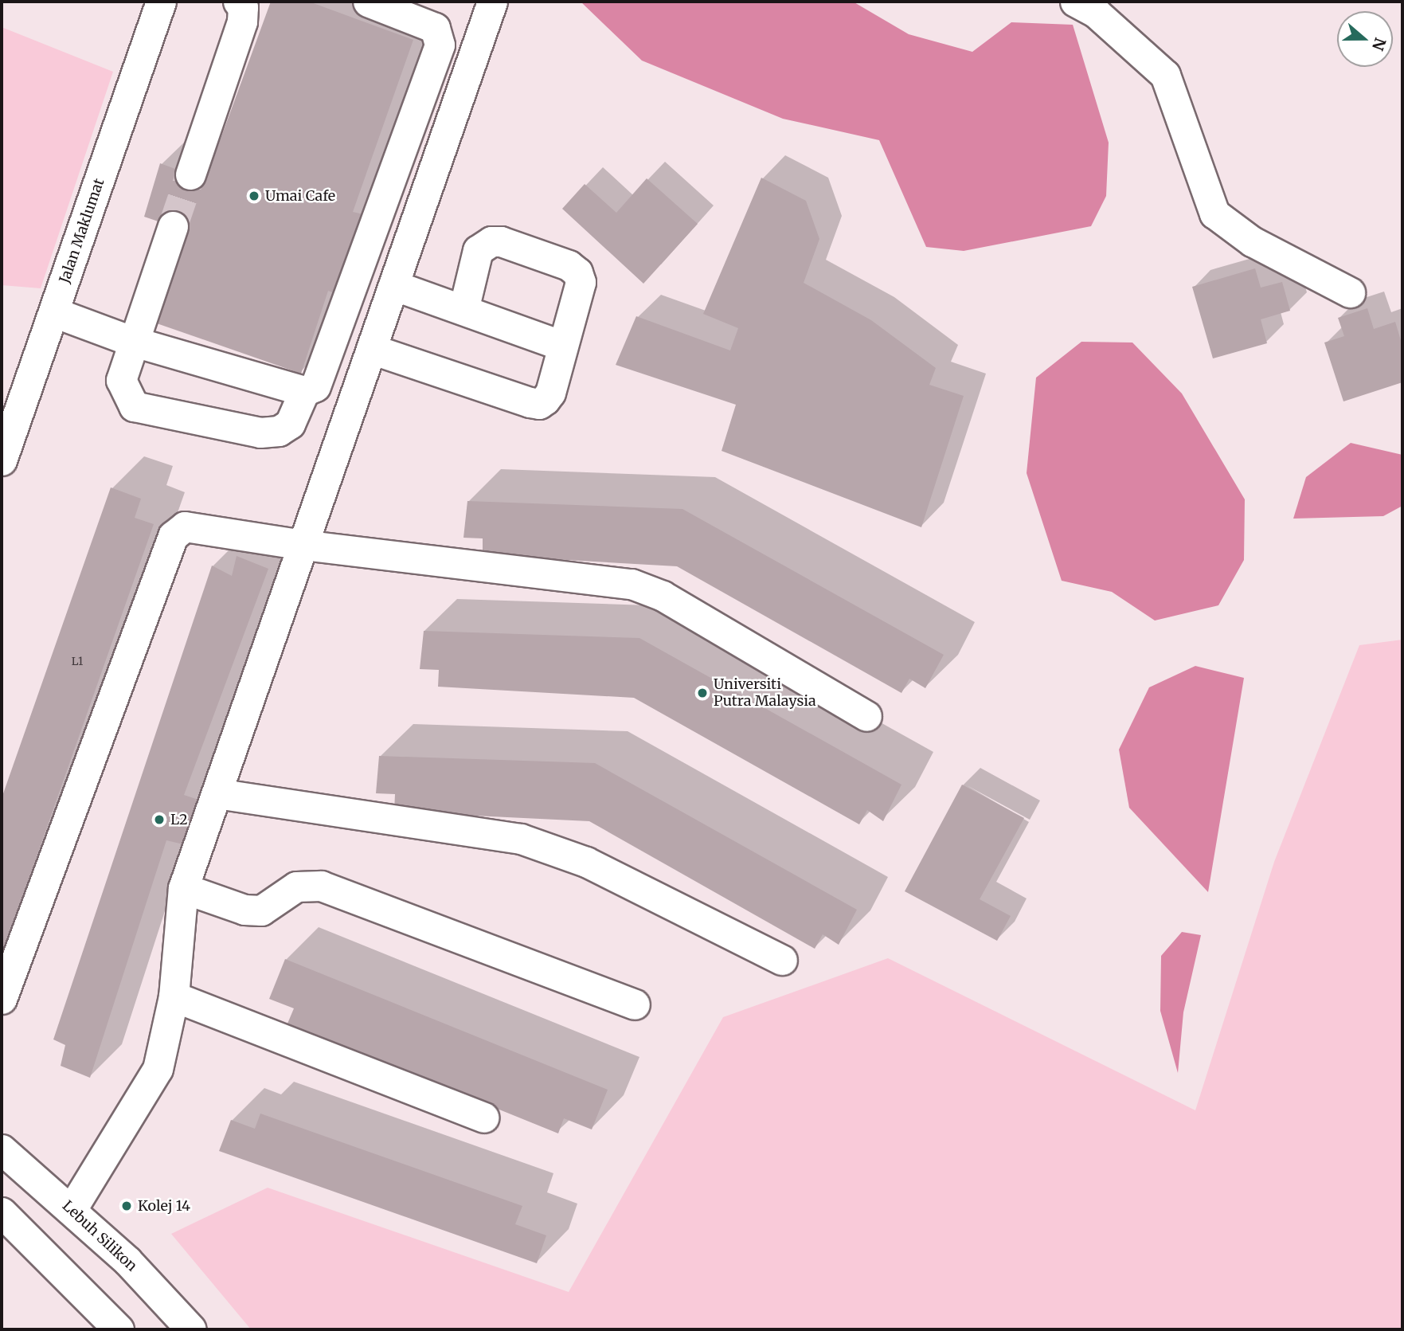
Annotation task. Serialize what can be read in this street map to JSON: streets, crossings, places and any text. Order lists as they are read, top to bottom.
{
  "streets": {
    "street": ["Jalan Maklumat", "Lebuh Silikon"]
  },
  "places": [
    "Umai Cafe",
    "Universiti Putra Malaysia",
    "L2",
    "Kolej 14"
  ],
  "house_numbers": ["L1"],
  "north": "right"
}
